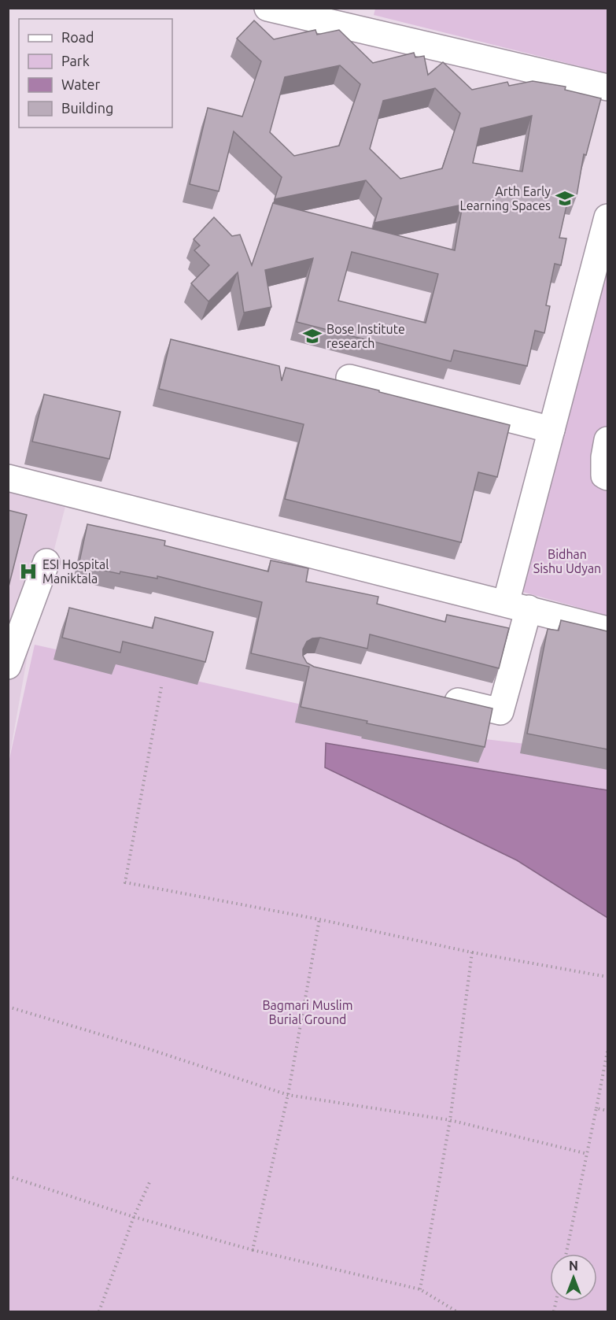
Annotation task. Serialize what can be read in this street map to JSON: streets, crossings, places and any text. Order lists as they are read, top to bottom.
{
  "parks": ["Bidhan Sishu Udyan", "Bagmari Muslim Burial Ground"],
  "places": {
    "school or university": ["Arth Early Learning Spaces", "Bose Institute research"],
    "hospital": ["ESI Hospital Maniktala"]
  },
  "legend": [
    "Road",
    "Park",
    "Water",
    "Building"
  ],
  "north": "top"
}
